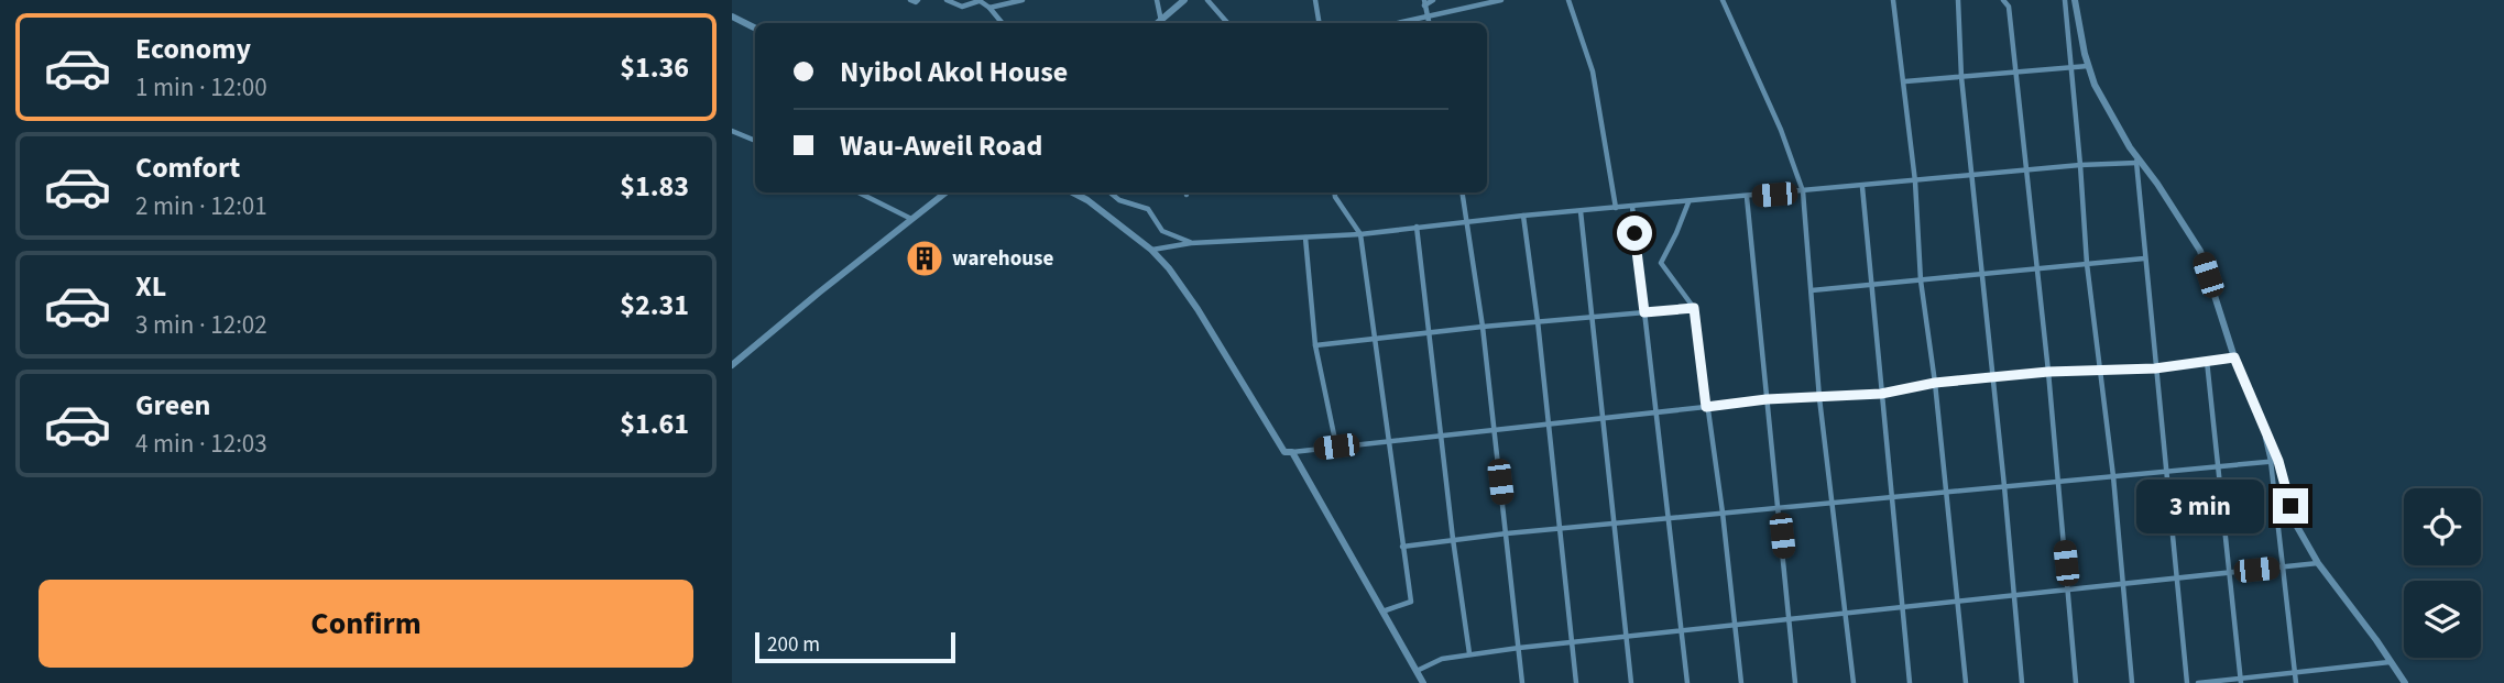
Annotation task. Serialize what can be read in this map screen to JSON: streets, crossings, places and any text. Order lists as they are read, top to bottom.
{
  "places": {
    "building": ["warehouse"]
  },
  "scale_bar": "200 m",
  "page": {
    "list": [
      {
        "name": "Economy",
        "note": "1 min · 12:00",
        "value": "$1.36"
      },
      {
        "name": "Comfort",
        "note": "2 min · 12:01",
        "value": "$1.83"
      },
      {
        "name": "XL",
        "note": "3 min · 12:02",
        "value": "$2.31"
      },
      {
        "name": "Green",
        "note": "4 min · 12:03",
        "value": "$1.61"
      }
    ],
    "banner": ["Nyibol Akol House", "Wau-Aweil Road"],
    "bubble": "3 min",
    "buttons": "Confirm",
    "scale": "200 m"
  }
}
